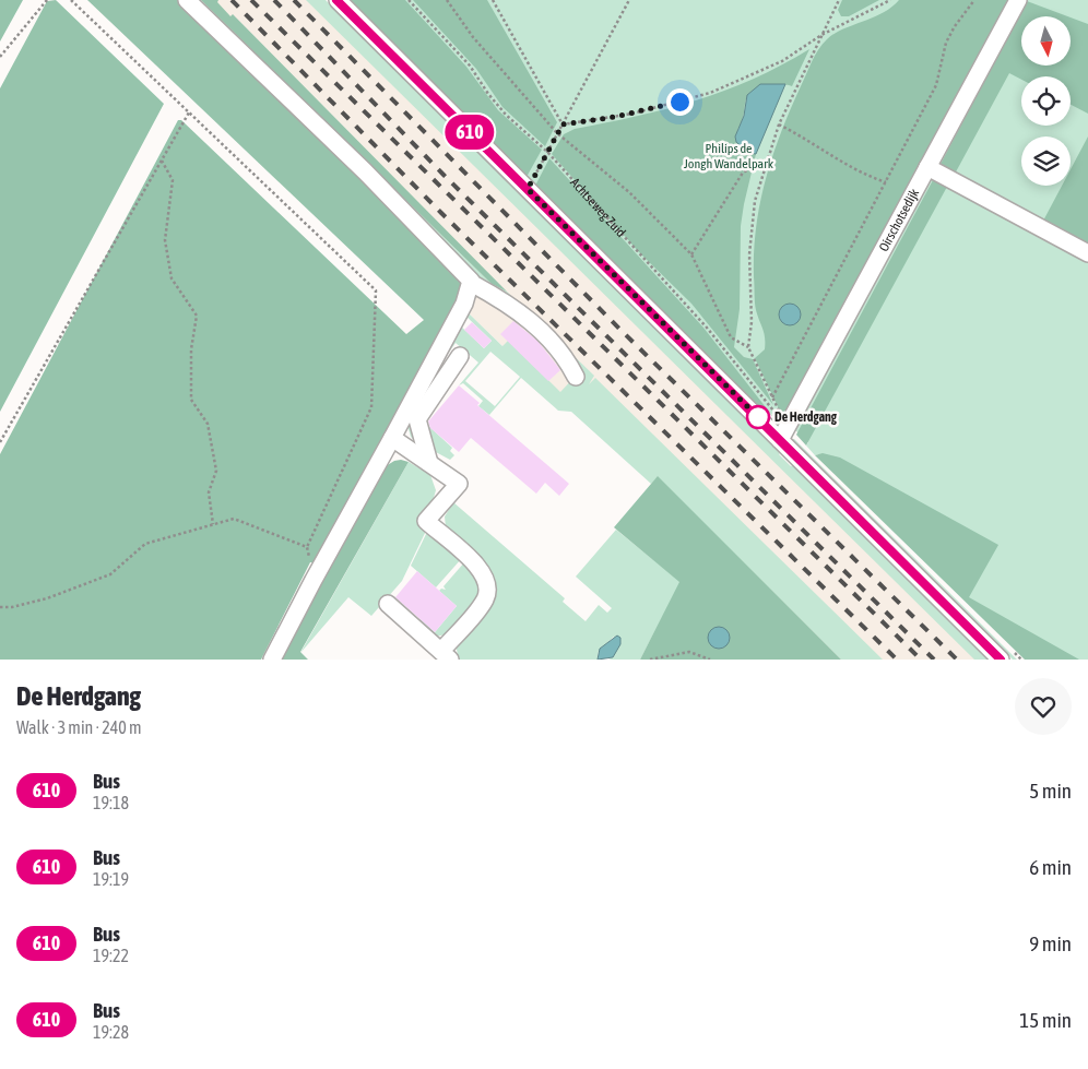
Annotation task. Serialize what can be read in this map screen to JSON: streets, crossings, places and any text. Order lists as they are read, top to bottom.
{
  "streets": {
    "street": ["Oirschotsedijk"],
    "path": ["Achtseweg Zuid"]
  },
  "parks": ["Philips de Jongh Wandelpark"],
  "places": ["De Herdgang"],
  "lines": ["bus line 610"],
  "north": "bottom",
  "page": {
    "on_map": "610",
    "heading": ["De Herdgang", "Walk · 3 min · 240 m"],
    "list": [
      {
        "mark": "610",
        "name": "Bus",
        "note": "19:18",
        "value": "5 min"
      },
      {
        "mark": "610",
        "name": "Bus",
        "note": "19:19",
        "value": "6 min"
      },
      {
        "mark": "610",
        "name": "Bus",
        "note": "19:22",
        "value": "9 min"
      },
      {
        "mark": "610",
        "name": "Bus",
        "note": "19:28",
        "value": "15 min"
      }
    ]
  }
}
